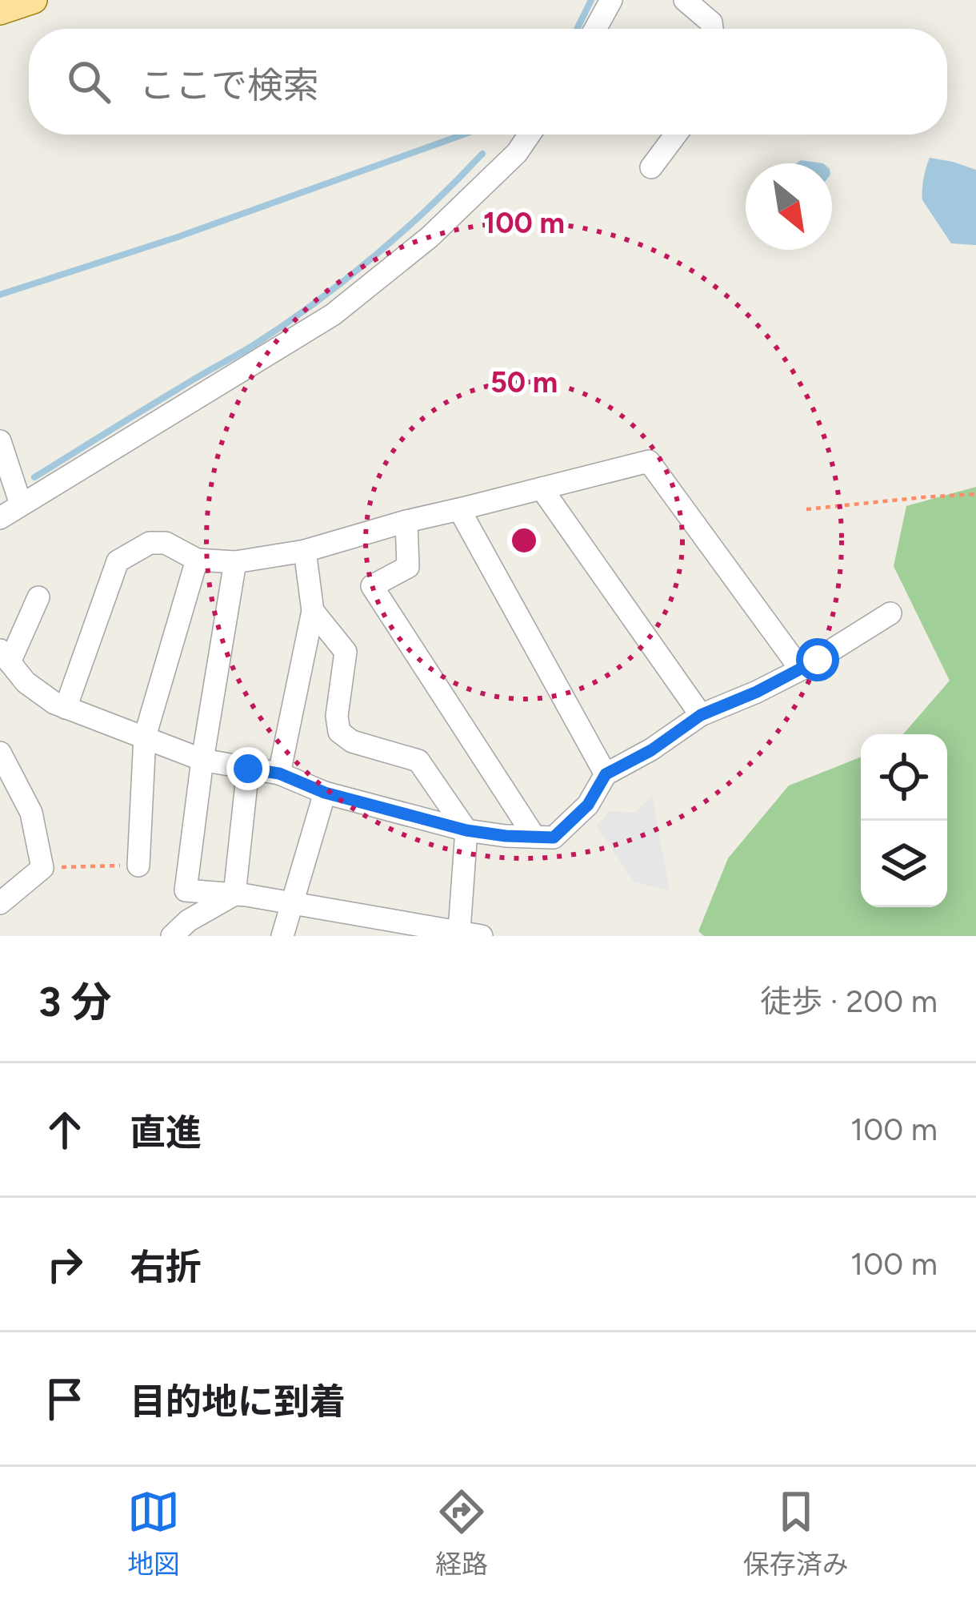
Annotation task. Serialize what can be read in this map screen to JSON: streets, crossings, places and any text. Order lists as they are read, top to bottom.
{
  "north": "bottom right",
  "page": {
    "search": "ここで検索",
    "heading": ["3 分", "徒歩 · 200 m"],
    "list": [
      ["直進", "100 m"],
      ["右折", "100 m"],
      "目的地に到着"
    ],
    "nav": ["地図", "経路", "保存済み"]
  },
  "rings": ["100 m", "50 m"]
}
